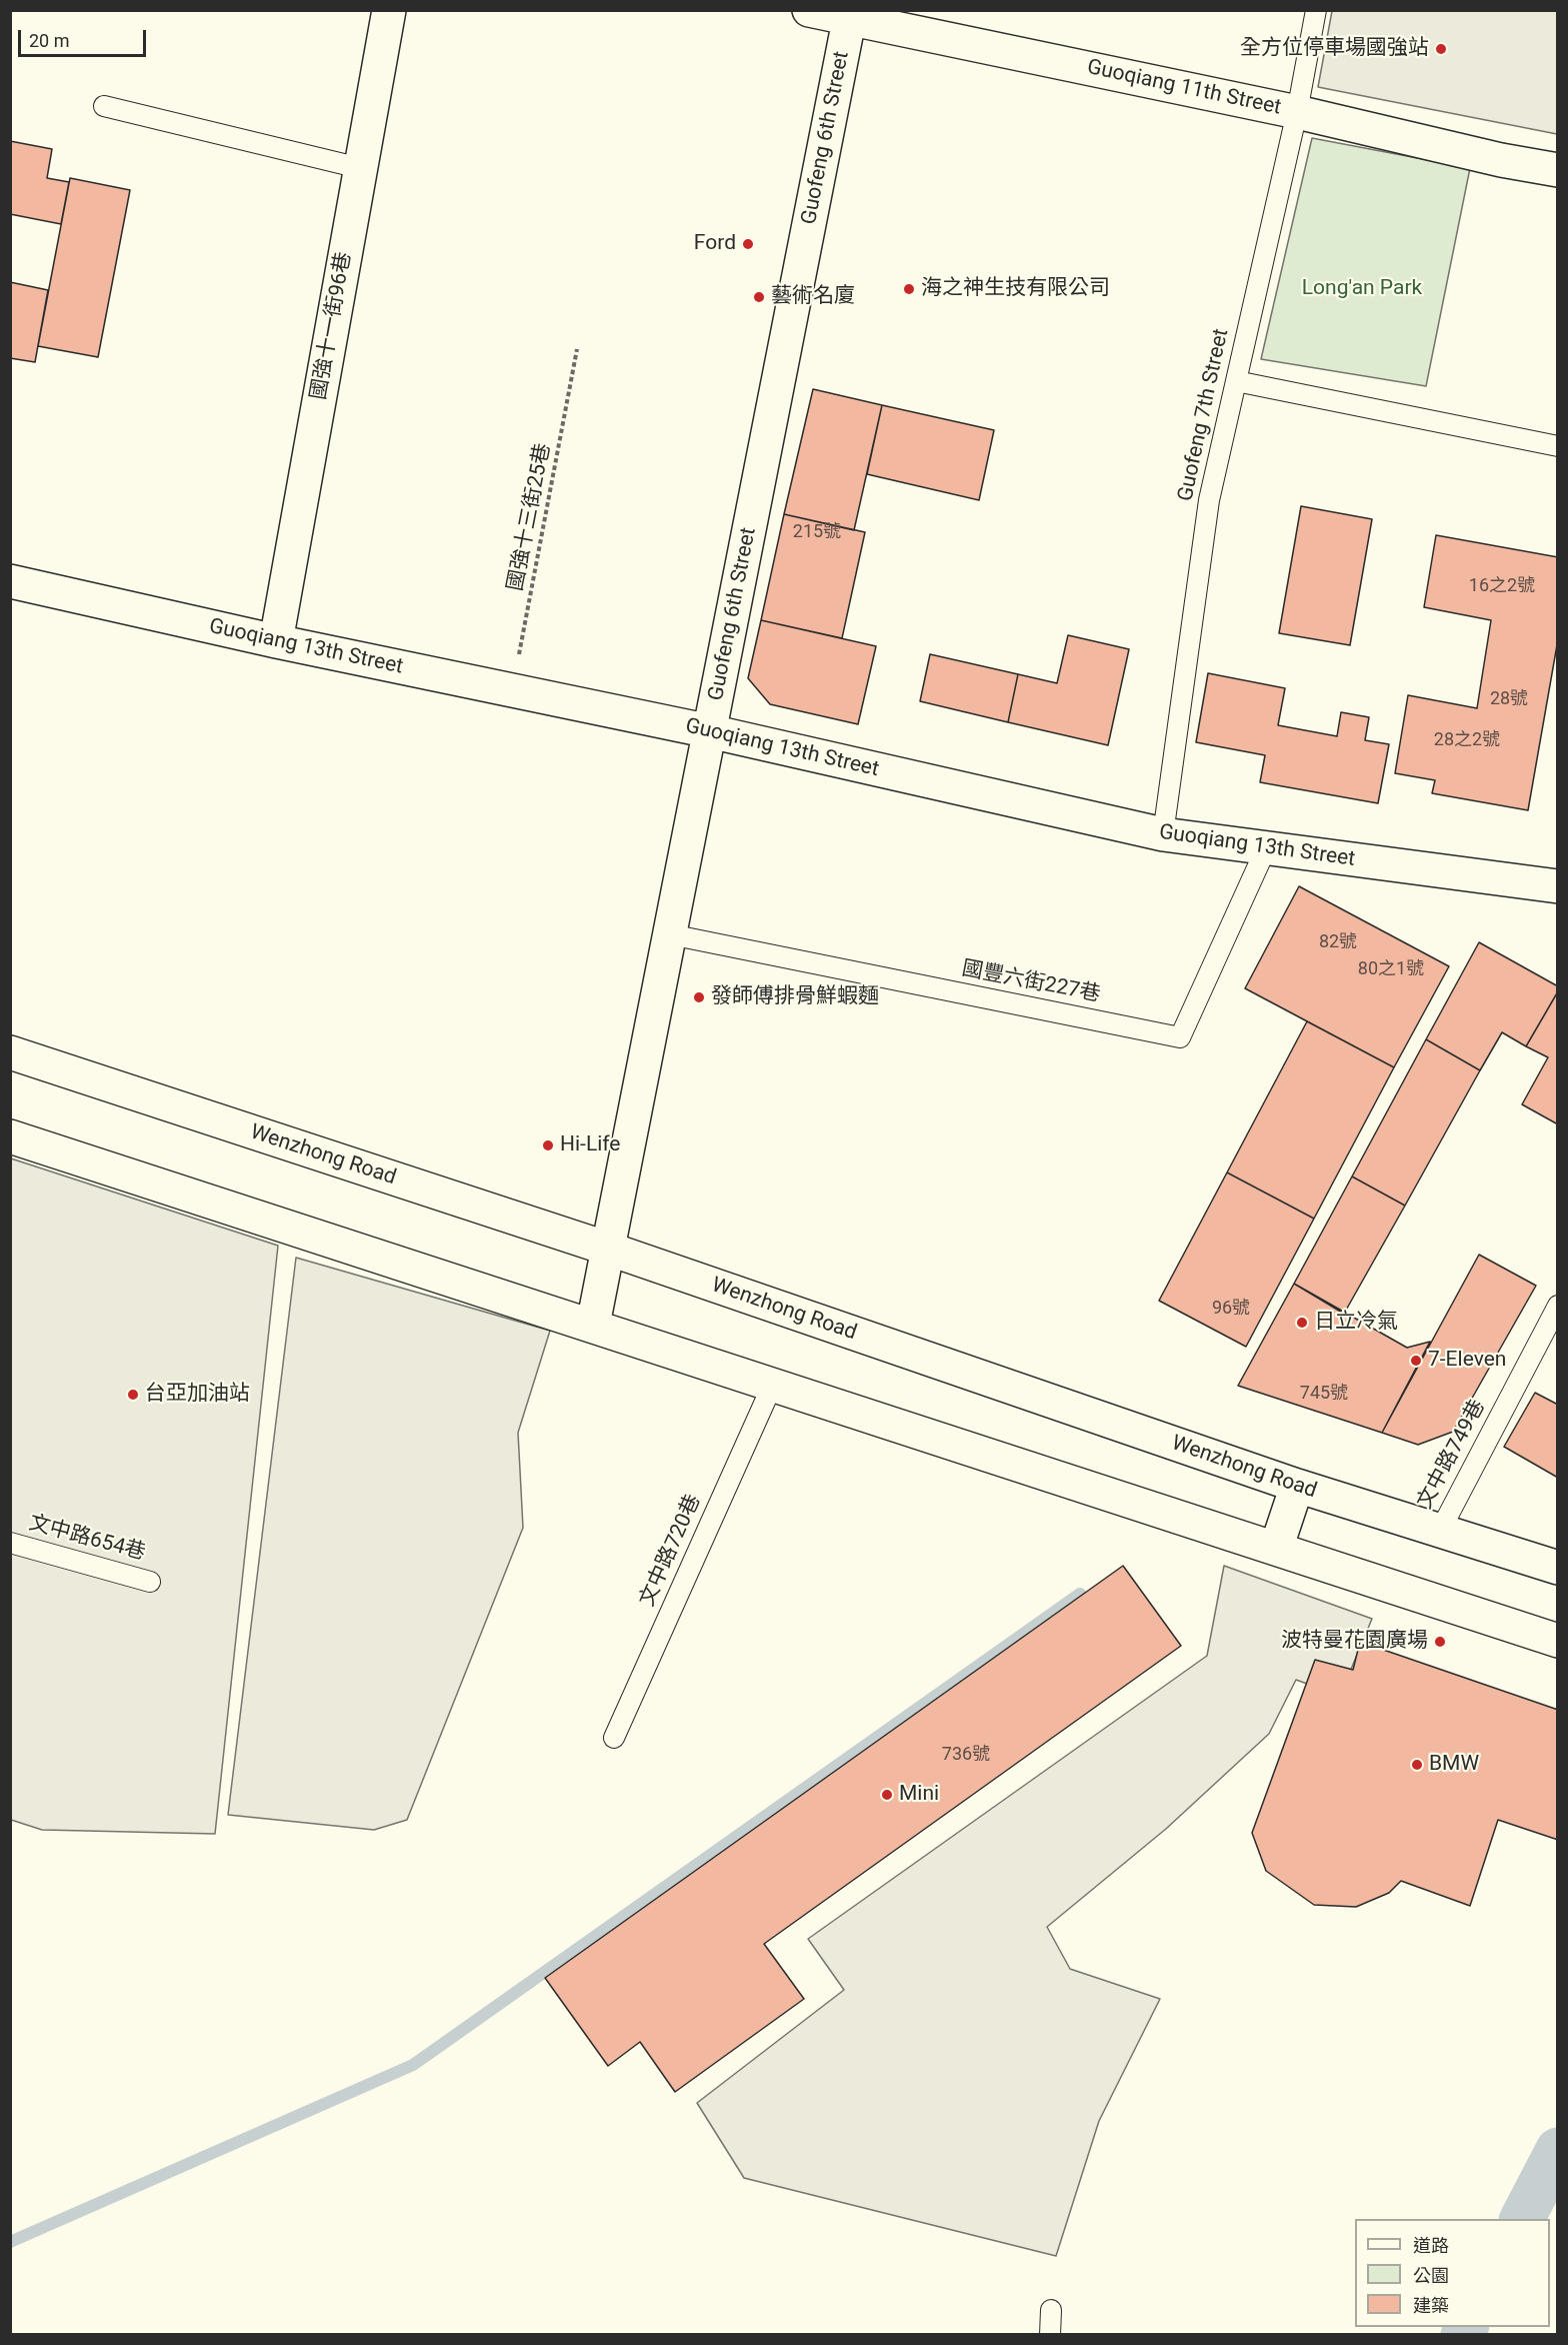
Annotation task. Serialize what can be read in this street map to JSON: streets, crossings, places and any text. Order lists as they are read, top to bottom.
{
  "streets": {
    "street": [
      "Guoqiang 11th Street",
      "Guofeng 6th Street",
      "國強十一街96巷",
      "Guoqiang 13th Street",
      "Wenzhong Road"
    ],
    "lane": [
      "Guofeng 7th Street",
      "國豐六街227巷",
      "文中路749巷",
      "文中路654巷",
      "文中路720巷"
    ],
    "path": ["國強十三街25巷"]
  },
  "crossings": [
    ["Guoqiang 11th Street", "Guofeng 6th Street"],
    ["Guoqiang 11th Street", "Guofeng 7th Street"],
    ["Guofeng 6th Street", "Guoqiang 13th Street"],
    ["Guofeng 6th Street", "國豐六街227巷"],
    ["Guofeng 6th Street", "Wenzhong Road"],
    ["國強十一街96巷", "Guoqiang 13th Street"],
    ["Guofeng 7th Street", "Guoqiang 13th Street"],
    ["國強十三街25巷", "Guoqiang 13th Street"],
    ["Guoqiang 13th Street", "國豐六街227巷"],
    ["Wenzhong Road", "文中路749巷"]
  ],
  "parks": ["Long'an Park"],
  "places": [
    "全方位停車場國強站",
    "Ford",
    "海之神生技有限公司",
    "藝術名廈",
    "發師傅排骨鮮蝦麵",
    "Hi-Life",
    "日立冷氣",
    "7-Eleven",
    "台亞加油站",
    "波特曼花園廣場",
    "BMW",
    "Mini"
  ],
  "house_numbers": [
    "215號",
    "16之2號",
    "28號",
    "28之2號",
    "82號",
    "80之1號",
    "96號",
    "745號",
    "736號"
  ],
  "legend": ["道路", "公園", "建築"],
  "scale_bar": "20 m"
}
